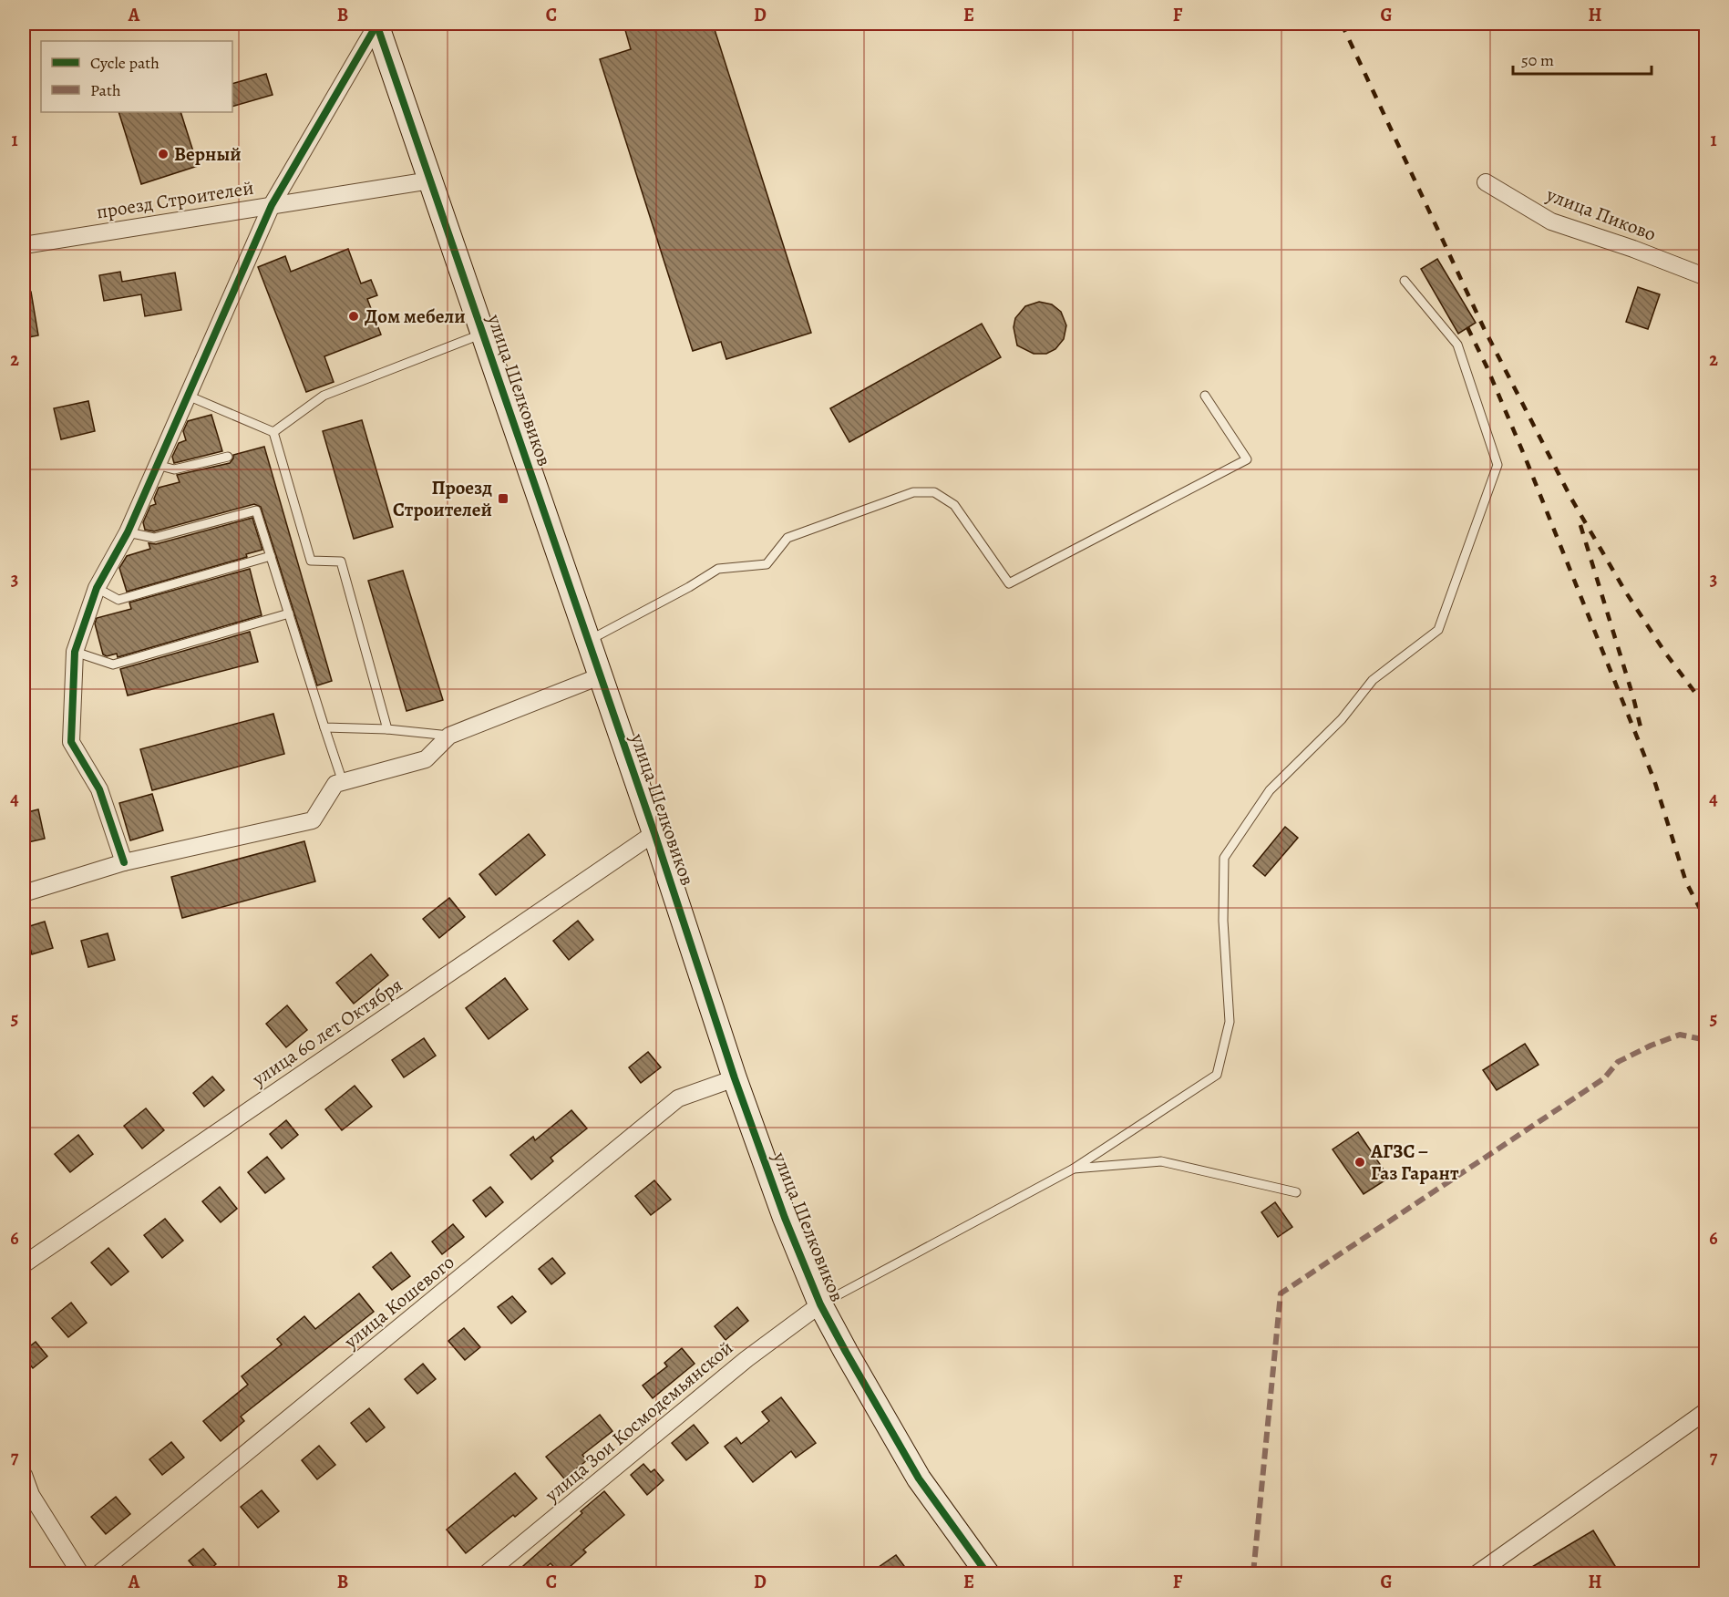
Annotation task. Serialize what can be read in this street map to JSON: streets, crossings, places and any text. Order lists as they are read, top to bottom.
{
  "streets": {
    "street": [
      "проезд Строителей",
      "улица Пиково",
      "улица Шелковиков",
      "улица 60 лет Октября",
      "улица Кошевого",
      "улица Зои Космодемьянской"
    ]
  },
  "crossings": [
    ["проезд Строителей", "улица Шелковиков"],
    ["улица Шелковиков", "улица 60 лет Октября"],
    ["улица Шелковиков", "улица Кошевого"],
    ["улица Шелковиков", "улица Зои Космодемьянской"]
  ],
  "places": {
    "other": ["Верный", "Дом мебели", "АГЗС – Газ Гарант"],
    "transit": ["Проезд Строителей"]
  },
  "legend": ["Cycle path", "Path"],
  "scale_bar": "50 m",
  "grid": {
    "columns": [
      "A",
      "B",
      "C",
      "D",
      "E",
      "F",
      "G",
      "H"
    ],
    "rows": [
      "1",
      "2",
      "3",
      "4",
      "5",
      "6",
      "7"
    ]
  }
}
